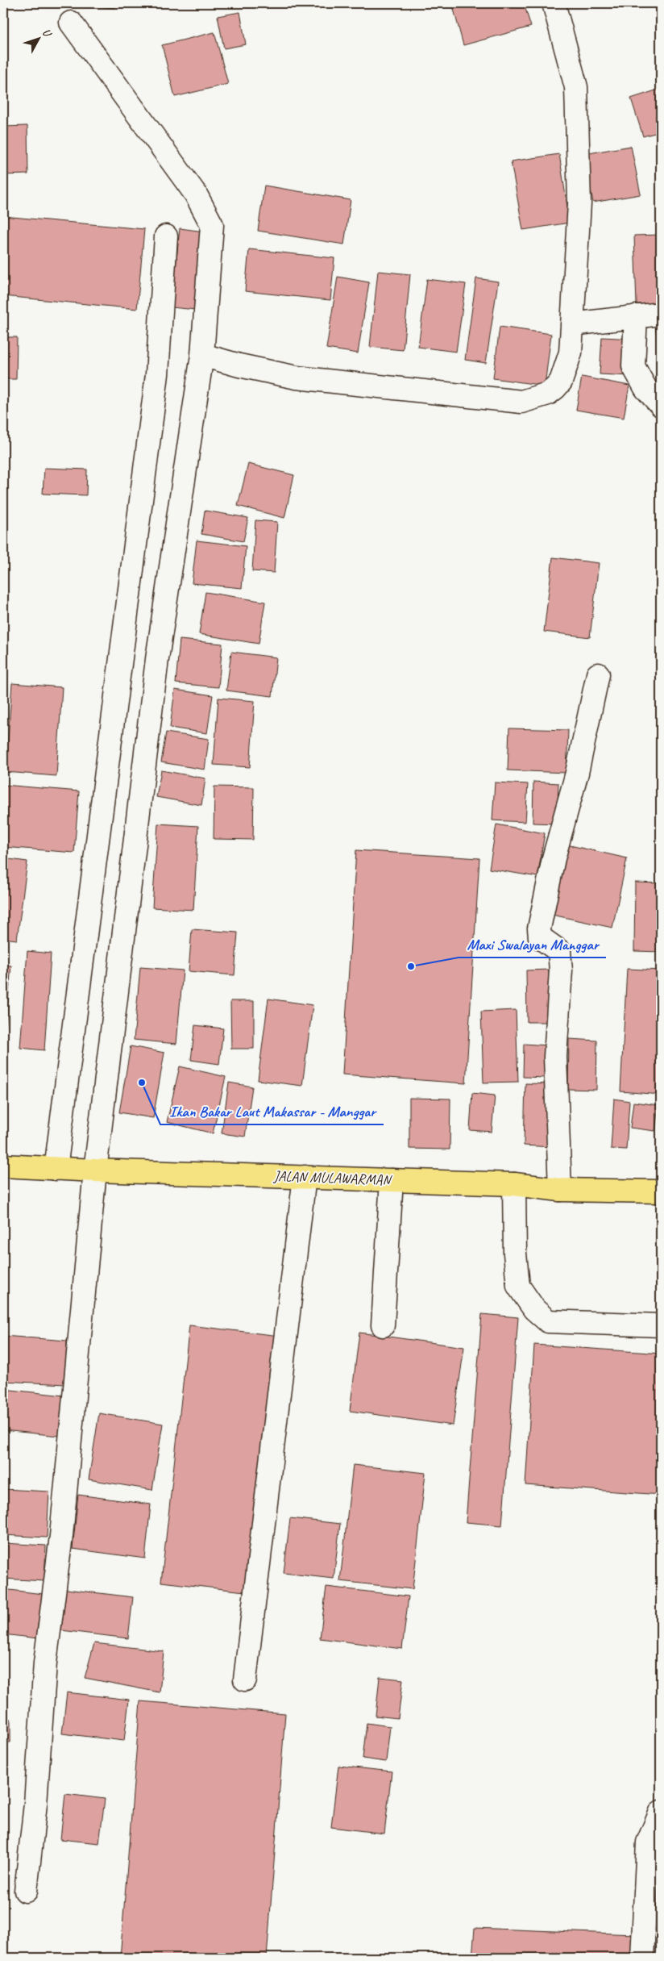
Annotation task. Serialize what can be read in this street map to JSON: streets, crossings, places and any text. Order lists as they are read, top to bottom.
{
  "streets": {
    "main road": ["JALAN MULAWARMAN"]
  },
  "places": ["Maxi Swalayan Manggar", "Ikan Bakar Laut Makassar - Manggar"],
  "north": "top right"
}
